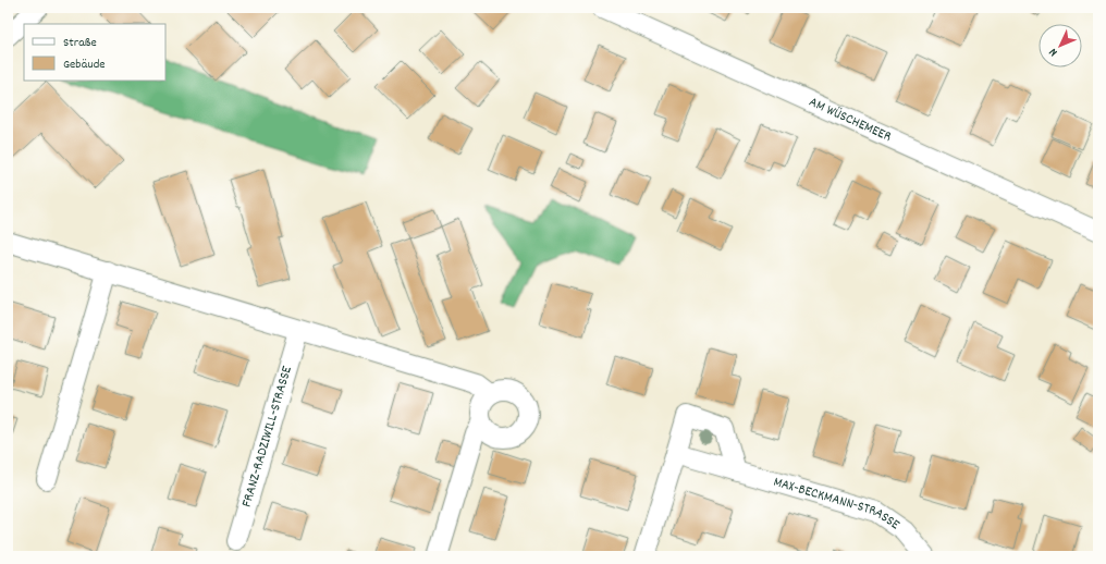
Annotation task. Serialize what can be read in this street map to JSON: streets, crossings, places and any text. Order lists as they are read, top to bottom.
{
  "streets": {
    "street": ["AM WÜSCHEMEER", "FRANZ-RADZIWILL-STRASSE", "MAX-BECKMANN-STRASSE"]
  },
  "legend": ["Straße", "Gebäude"],
  "north": "bottom left"
}
